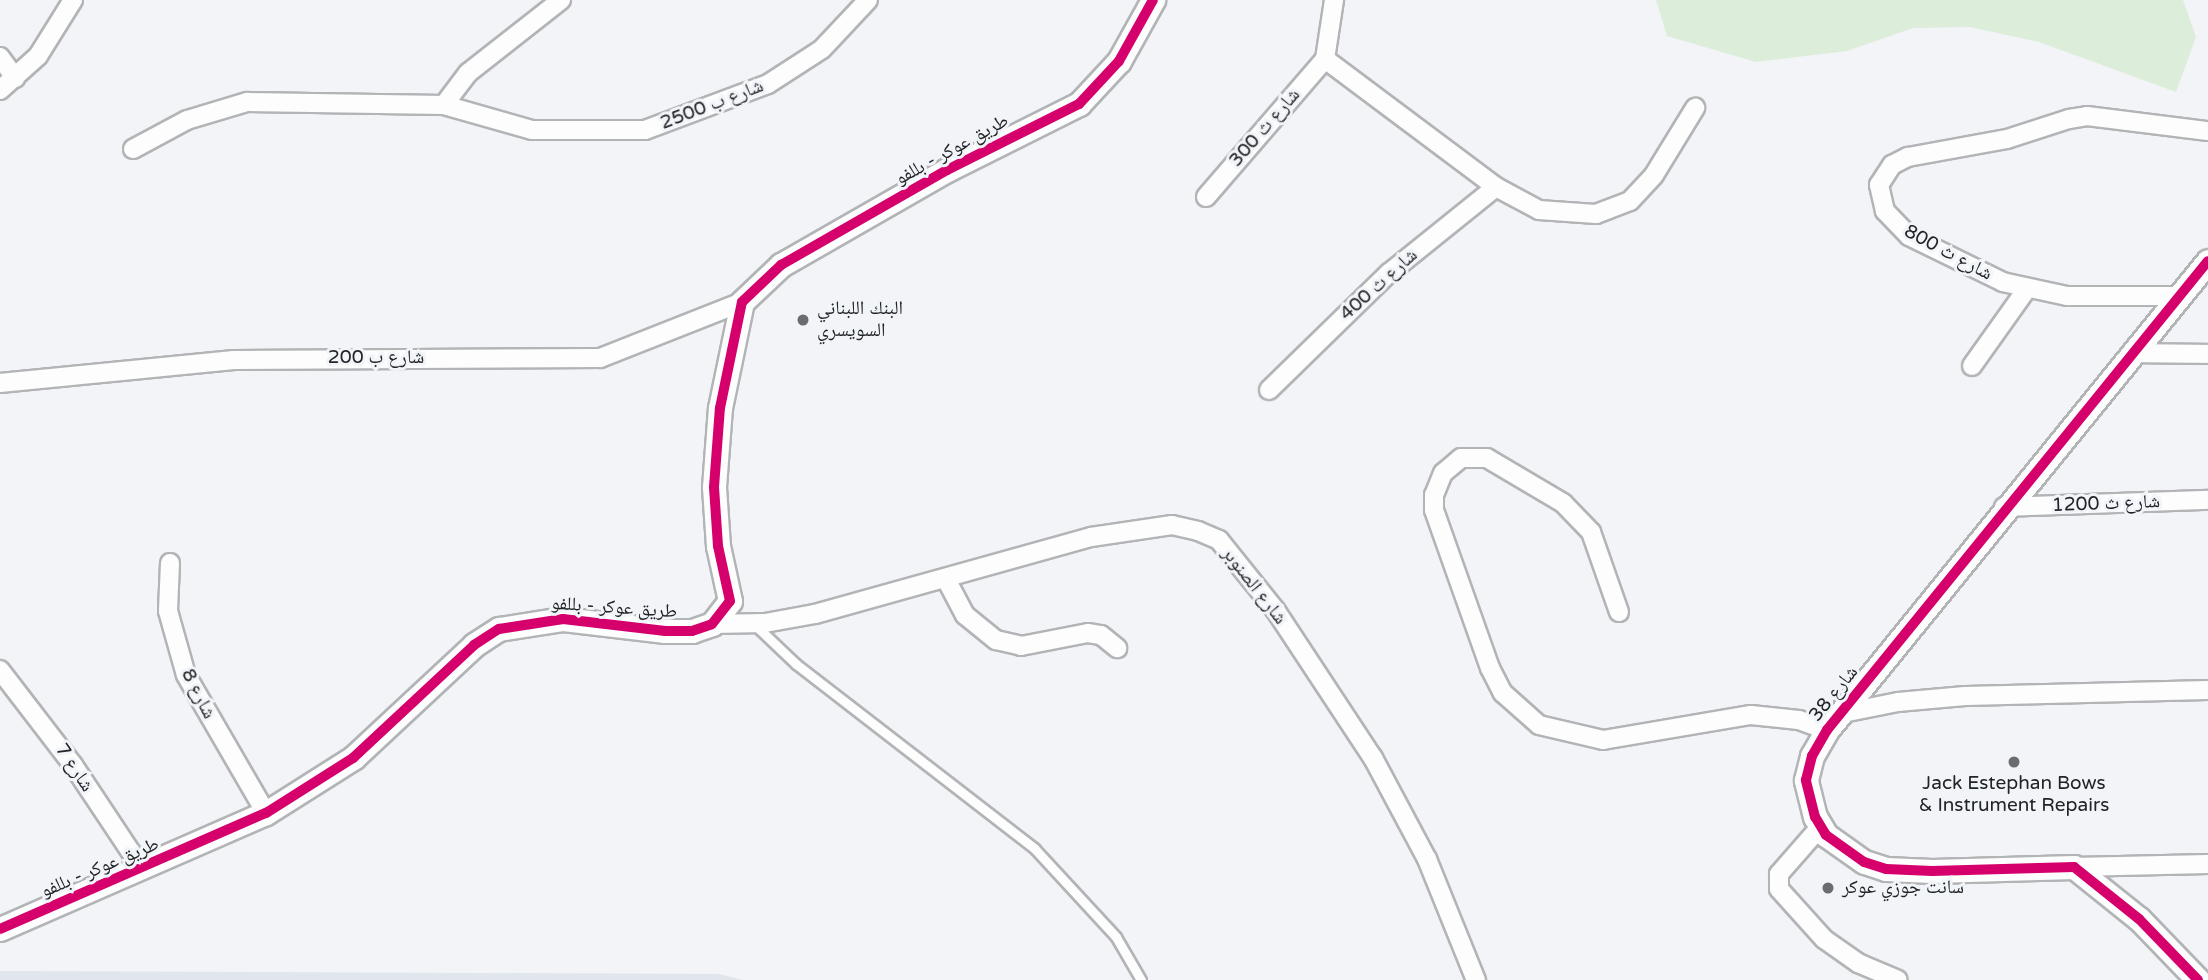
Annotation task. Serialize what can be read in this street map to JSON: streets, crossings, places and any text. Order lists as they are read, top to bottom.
{
  "streets": {
    "street": [
      "شارع ب 2500",
      "شارع ث 300",
      "طريق عوكر - بللفو",
      "شارع ث 800",
      "شارع ث 400",
      "شارع ب 200",
      "شارع ث 1200",
      "شارع الصنوبر",
      "شارع 8",
      "شارع 38",
      "شارع 7"
    ]
  },
  "crossings": [
    ["طريق عوكر - بللفو", "شارع ب 200"],
    ["طريق عوكر - بللفو", "شارع الصنوبر"],
    ["طريق عوكر - بللفو", "شارع 8"],
    ["طريق عوكر - بللفو", "شارع 7"],
    ["شارع ث 800", "شارع 38"],
    ["شارع ث 1200", "شارع 38"]
  ],
  "places": ["البنك اللبناني السويسري", "Jack Estephan Bows & Instrument Repairs", "سانت جوزي عوكر"]
}
